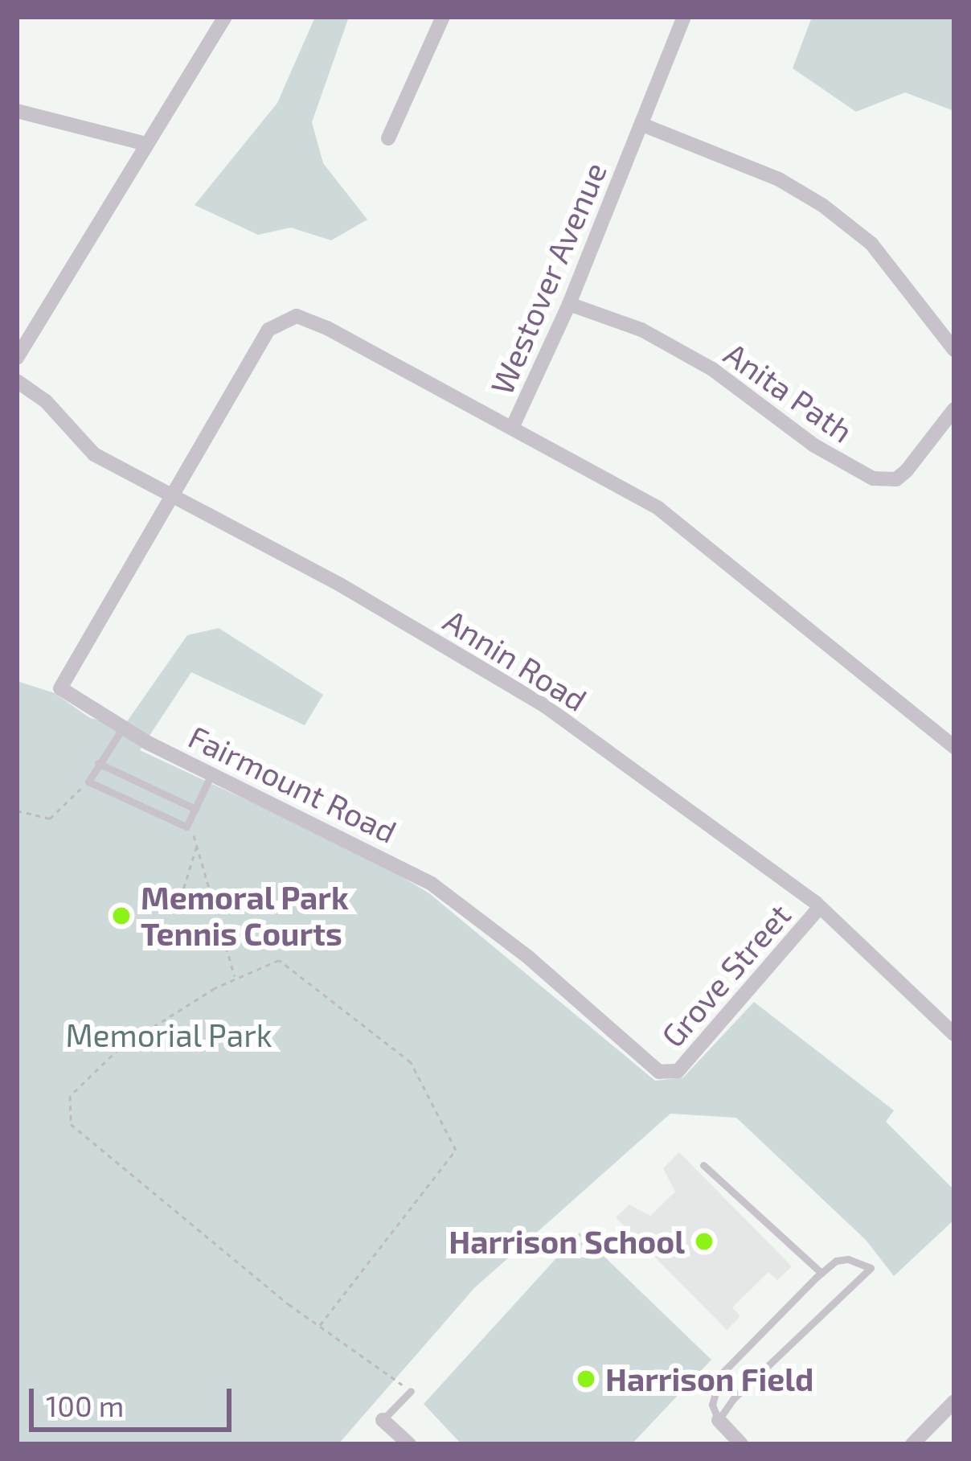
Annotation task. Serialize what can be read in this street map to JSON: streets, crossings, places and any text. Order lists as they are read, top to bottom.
{
  "streets": {
    "street": [
      "Westover Avenue",
      "Anita Path",
      "Annin Road",
      "Fairmount Road",
      "Grove Street"
    ]
  },
  "crossings": [
    ["Westover Avenue", "Anita Path"],
    ["Annin Road", "Fairmount Road"],
    ["Annin Road", "Grove Street"],
    ["Fairmount Road", "Grove Street"]
  ],
  "parks": ["Memorial Park"],
  "places": ["Memoral Park Tennis Courts", "Harrison School", "Harrison Field"],
  "scale_bar": "100 m"
}
